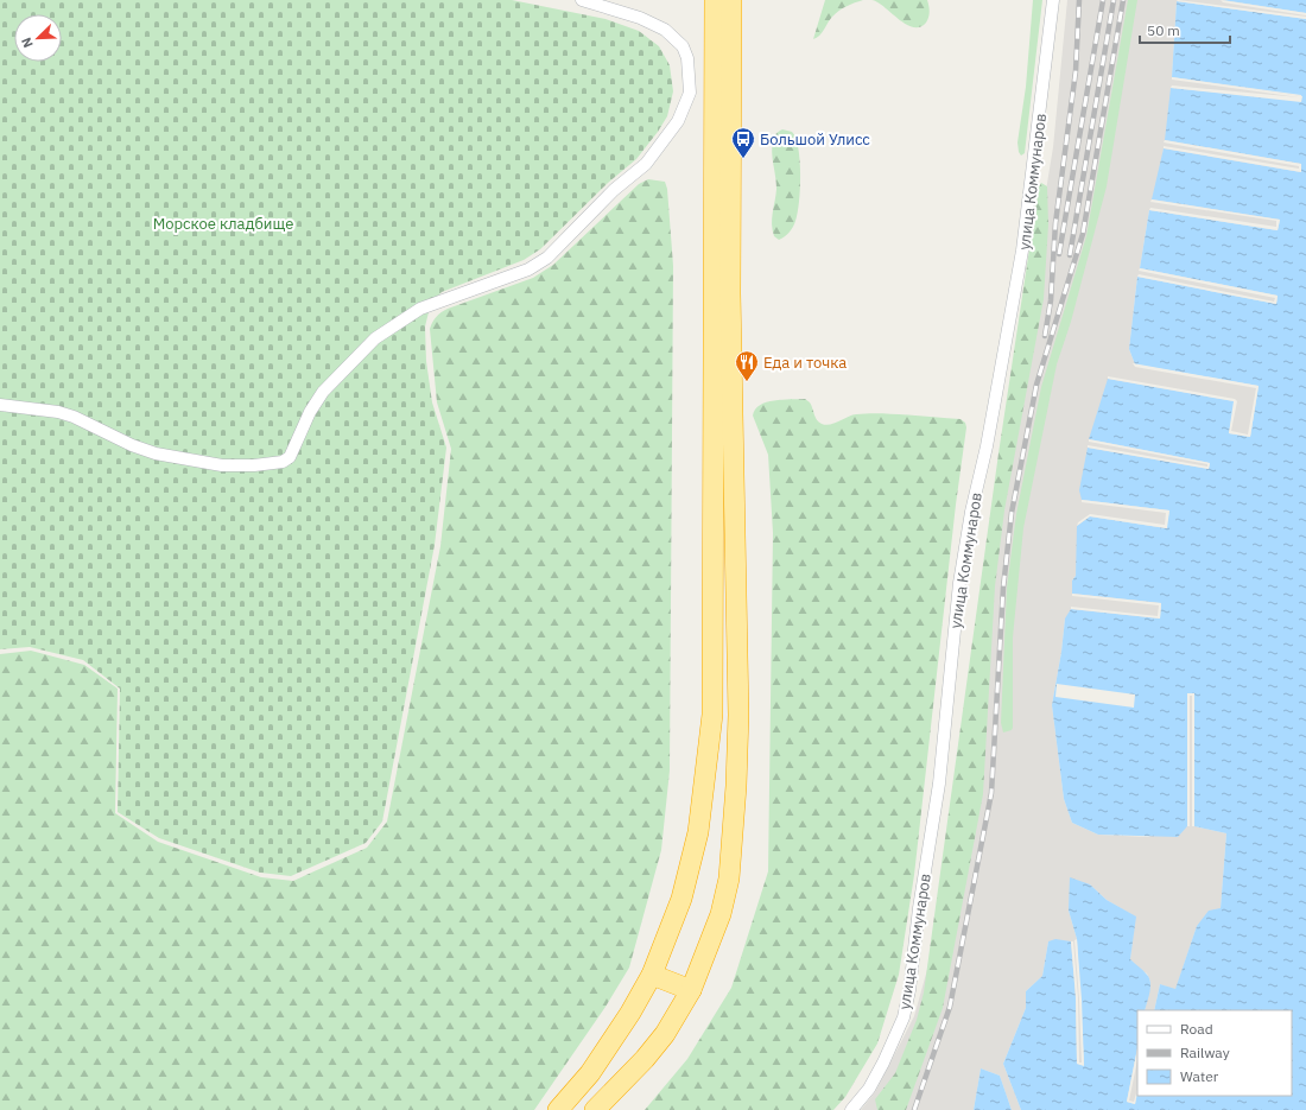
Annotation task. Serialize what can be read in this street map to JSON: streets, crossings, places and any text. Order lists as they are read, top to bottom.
{
  "streets": {
    "street": ["улица Коммунаров"]
  },
  "parks": ["Морское кладбище"],
  "places": {
    "bus stop": ["Большой Улисс"],
    "restaurant": ["Еда и точка"]
  },
  "legend": ["Road", "Railway", "Water"],
  "scale_bar": "50 m",
  "north": "bottom left"
}
